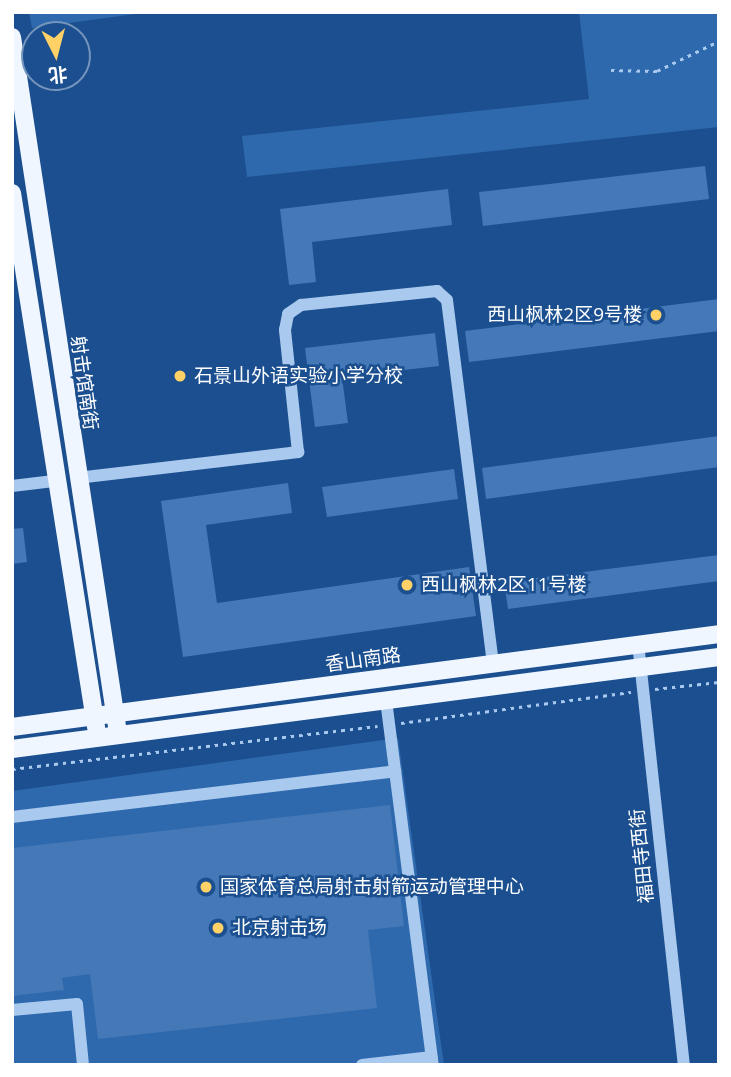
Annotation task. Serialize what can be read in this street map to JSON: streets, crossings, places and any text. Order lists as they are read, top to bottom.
{
  "streets": {
    "main road": ["射击馆南街", "香山南路"],
    "street": ["福田寺西街"]
  },
  "crossings": [
    ["射击馆南街", "香山南路"],
    ["香山南路", "福田寺西街"]
  ],
  "places": [
    "西山枫林2区9号楼",
    "石景山外语实验小学分校",
    "西山枫林2区11号楼",
    "国家体育总局射击射箭运动管理中心",
    "北京射击场"
  ],
  "north": "bottom"
}
